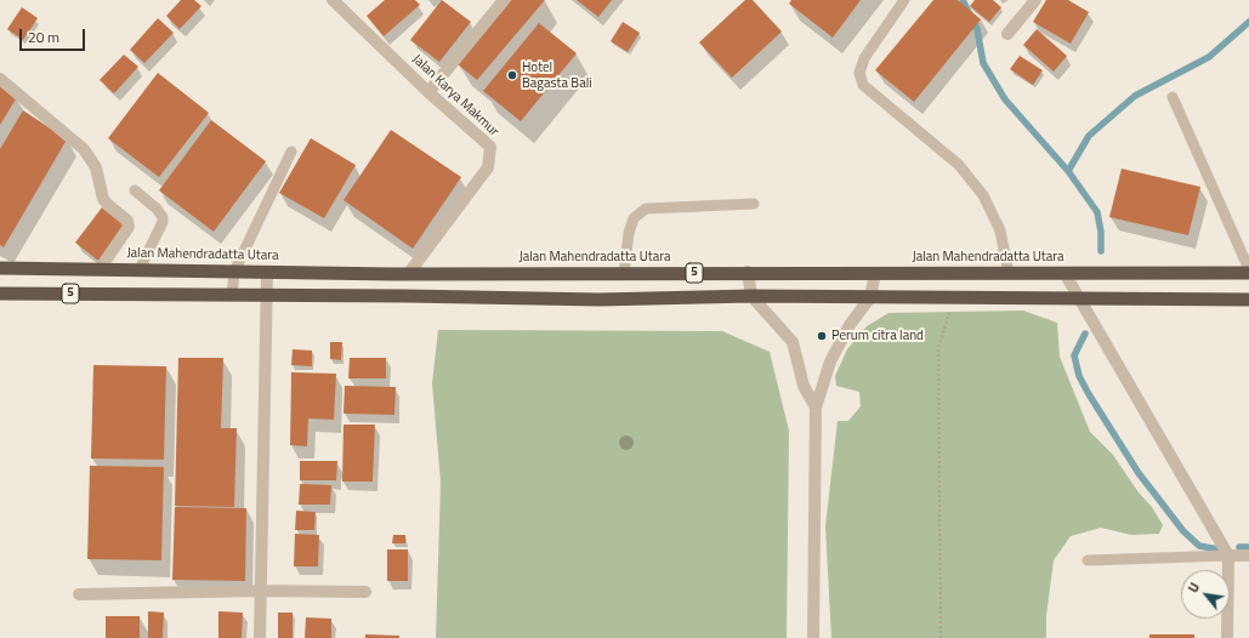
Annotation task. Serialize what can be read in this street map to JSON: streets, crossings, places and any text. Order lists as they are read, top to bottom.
{
  "streets": {
    "highway": ["Jalan Mahendradatta Utara", "5"],
    "street": ["Jalan Karya Makmur"]
  },
  "crossings": [
    ["Jalan Karya Makmur", "Jalan Mahendradatta Utara"]
  ],
  "places": ["Hotel Bagasta Bali", "Perum citra land"],
  "scale_bar": "20 m",
  "north": "top left"
}
